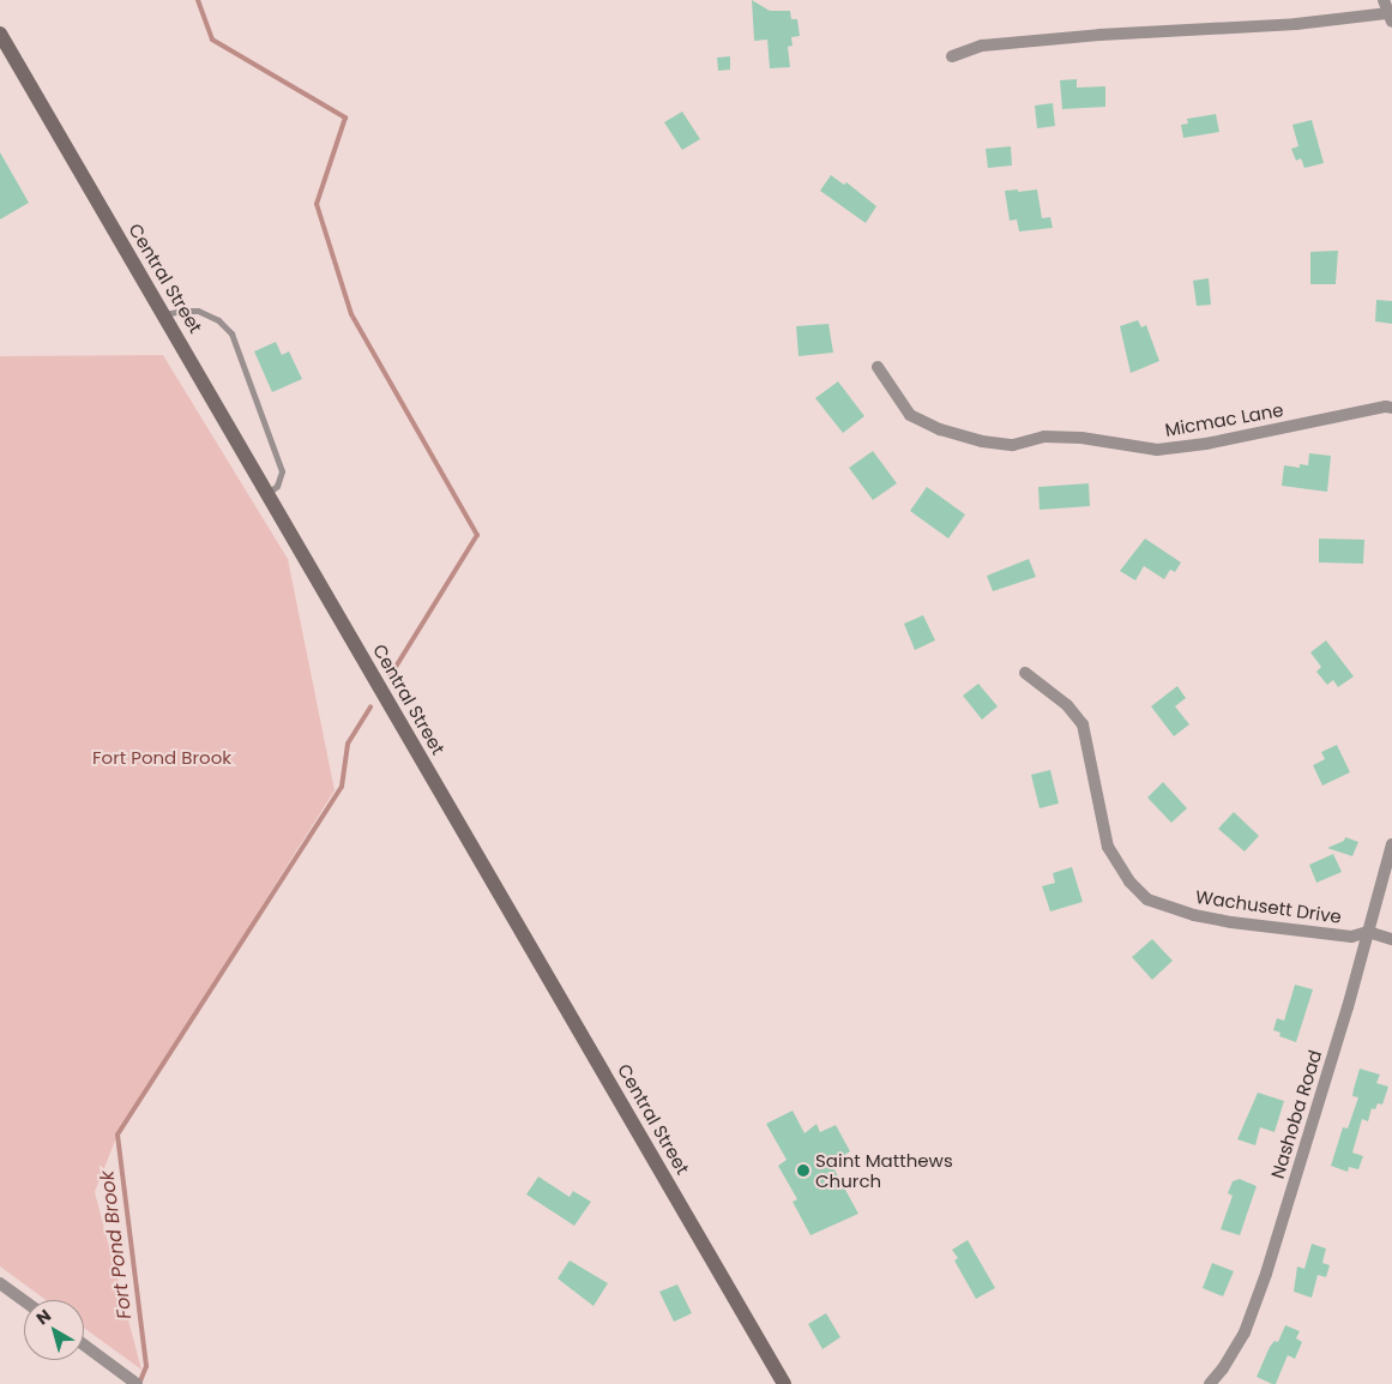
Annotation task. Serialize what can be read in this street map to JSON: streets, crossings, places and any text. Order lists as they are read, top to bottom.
{
  "streets": {
    "street": [
      "Central Street",
      "Micmac Lane",
      "Wachusett Drive",
      "Nashoba Road"
    ]
  },
  "crossings": [
    ["Wachusett Drive", "Nashoba Road"]
  ],
  "water": ["Fort Pond Brook"],
  "parks": ["Fort Pond Brook"],
  "places": ["Saint Matthews Church"],
  "north": "top left"
}
